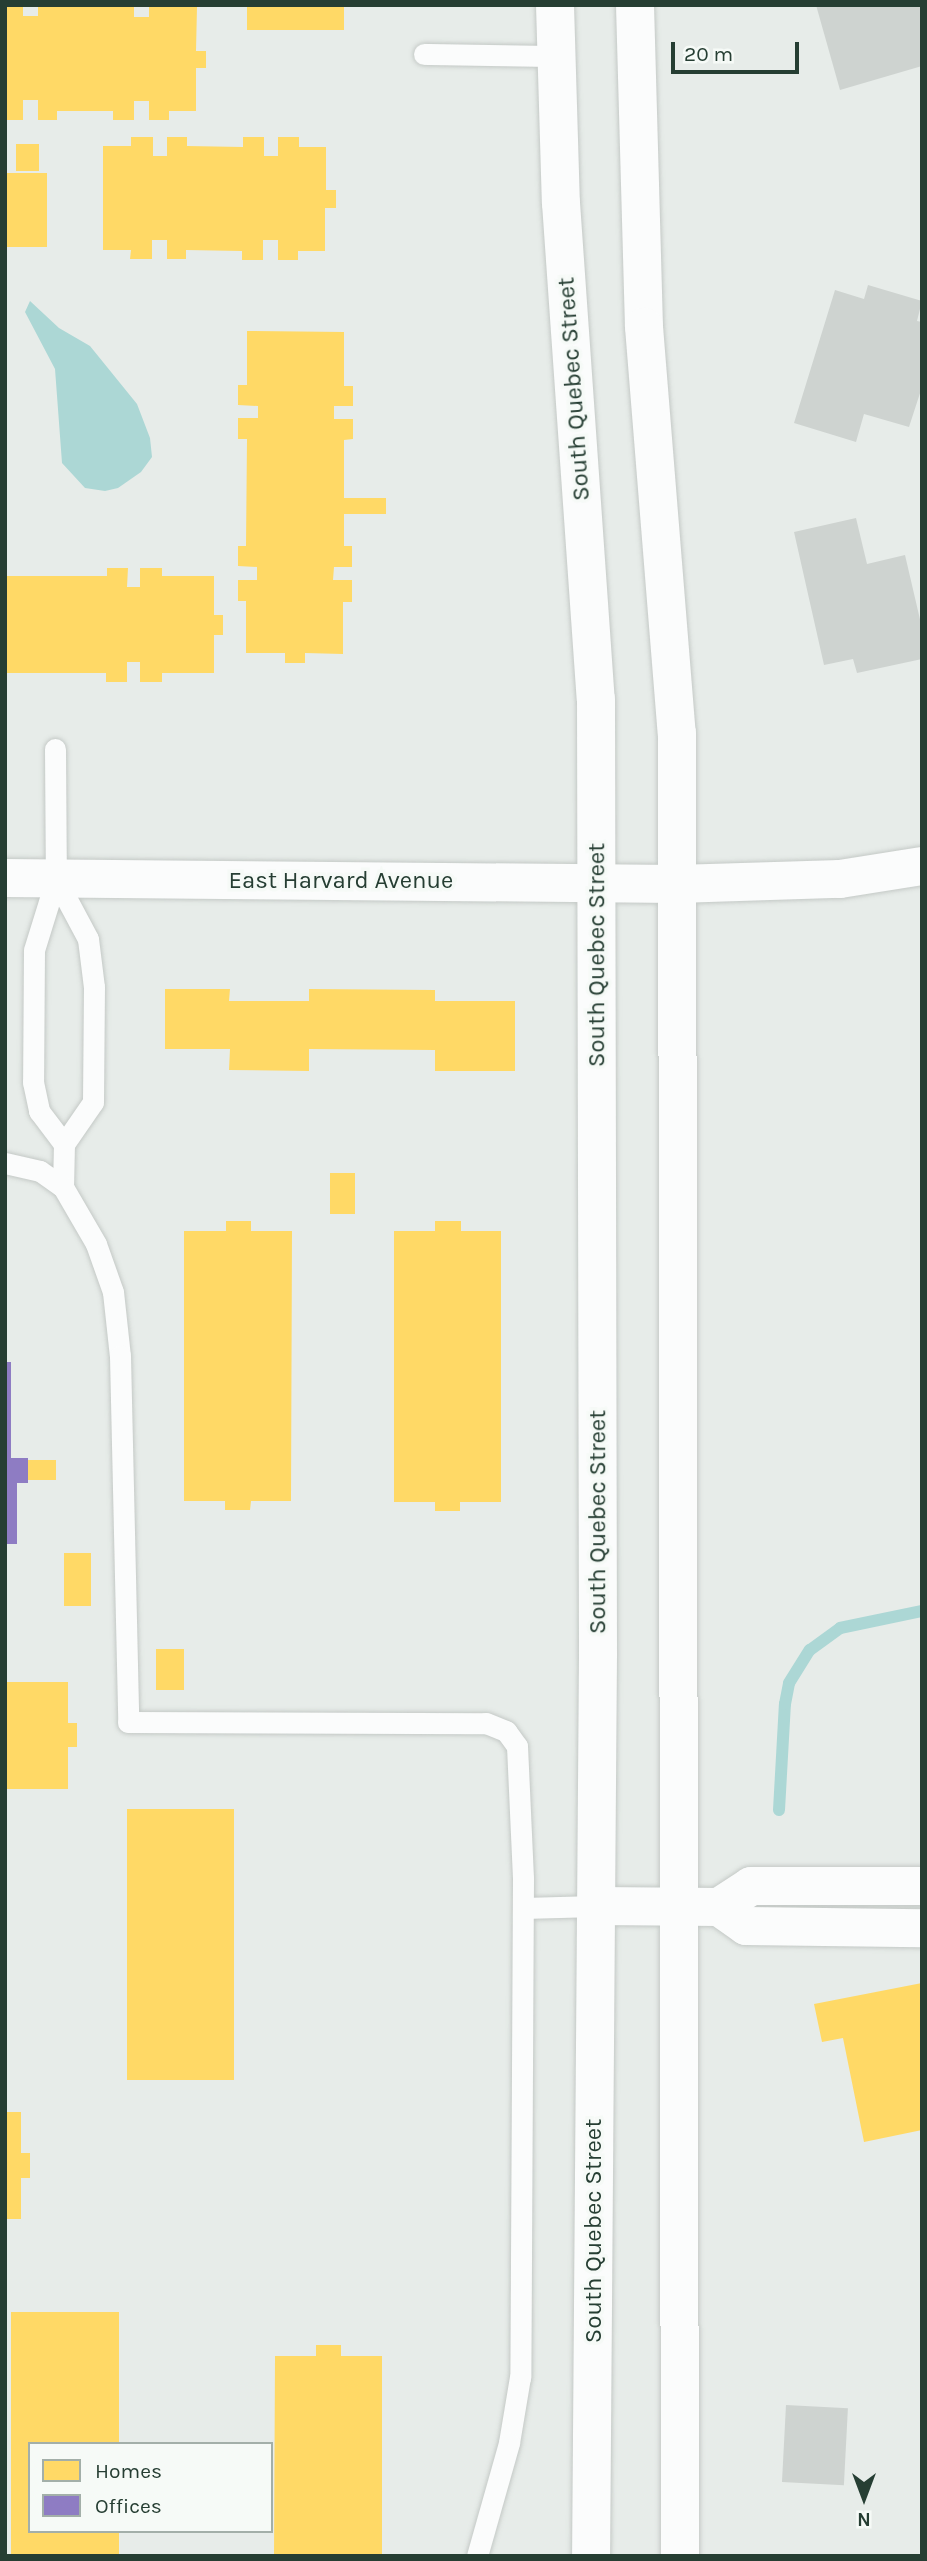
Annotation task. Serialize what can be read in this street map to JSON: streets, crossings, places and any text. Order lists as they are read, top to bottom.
{
  "streets": {
    "main road": ["South Quebec Street", "East Harvard Avenue"]
  },
  "crossings": [
    ["South Quebec Street", "East Harvard Avenue"]
  ],
  "legend": ["Homes", "Offices"],
  "scale_bar": "20 m",
  "north": "bottom"
}
